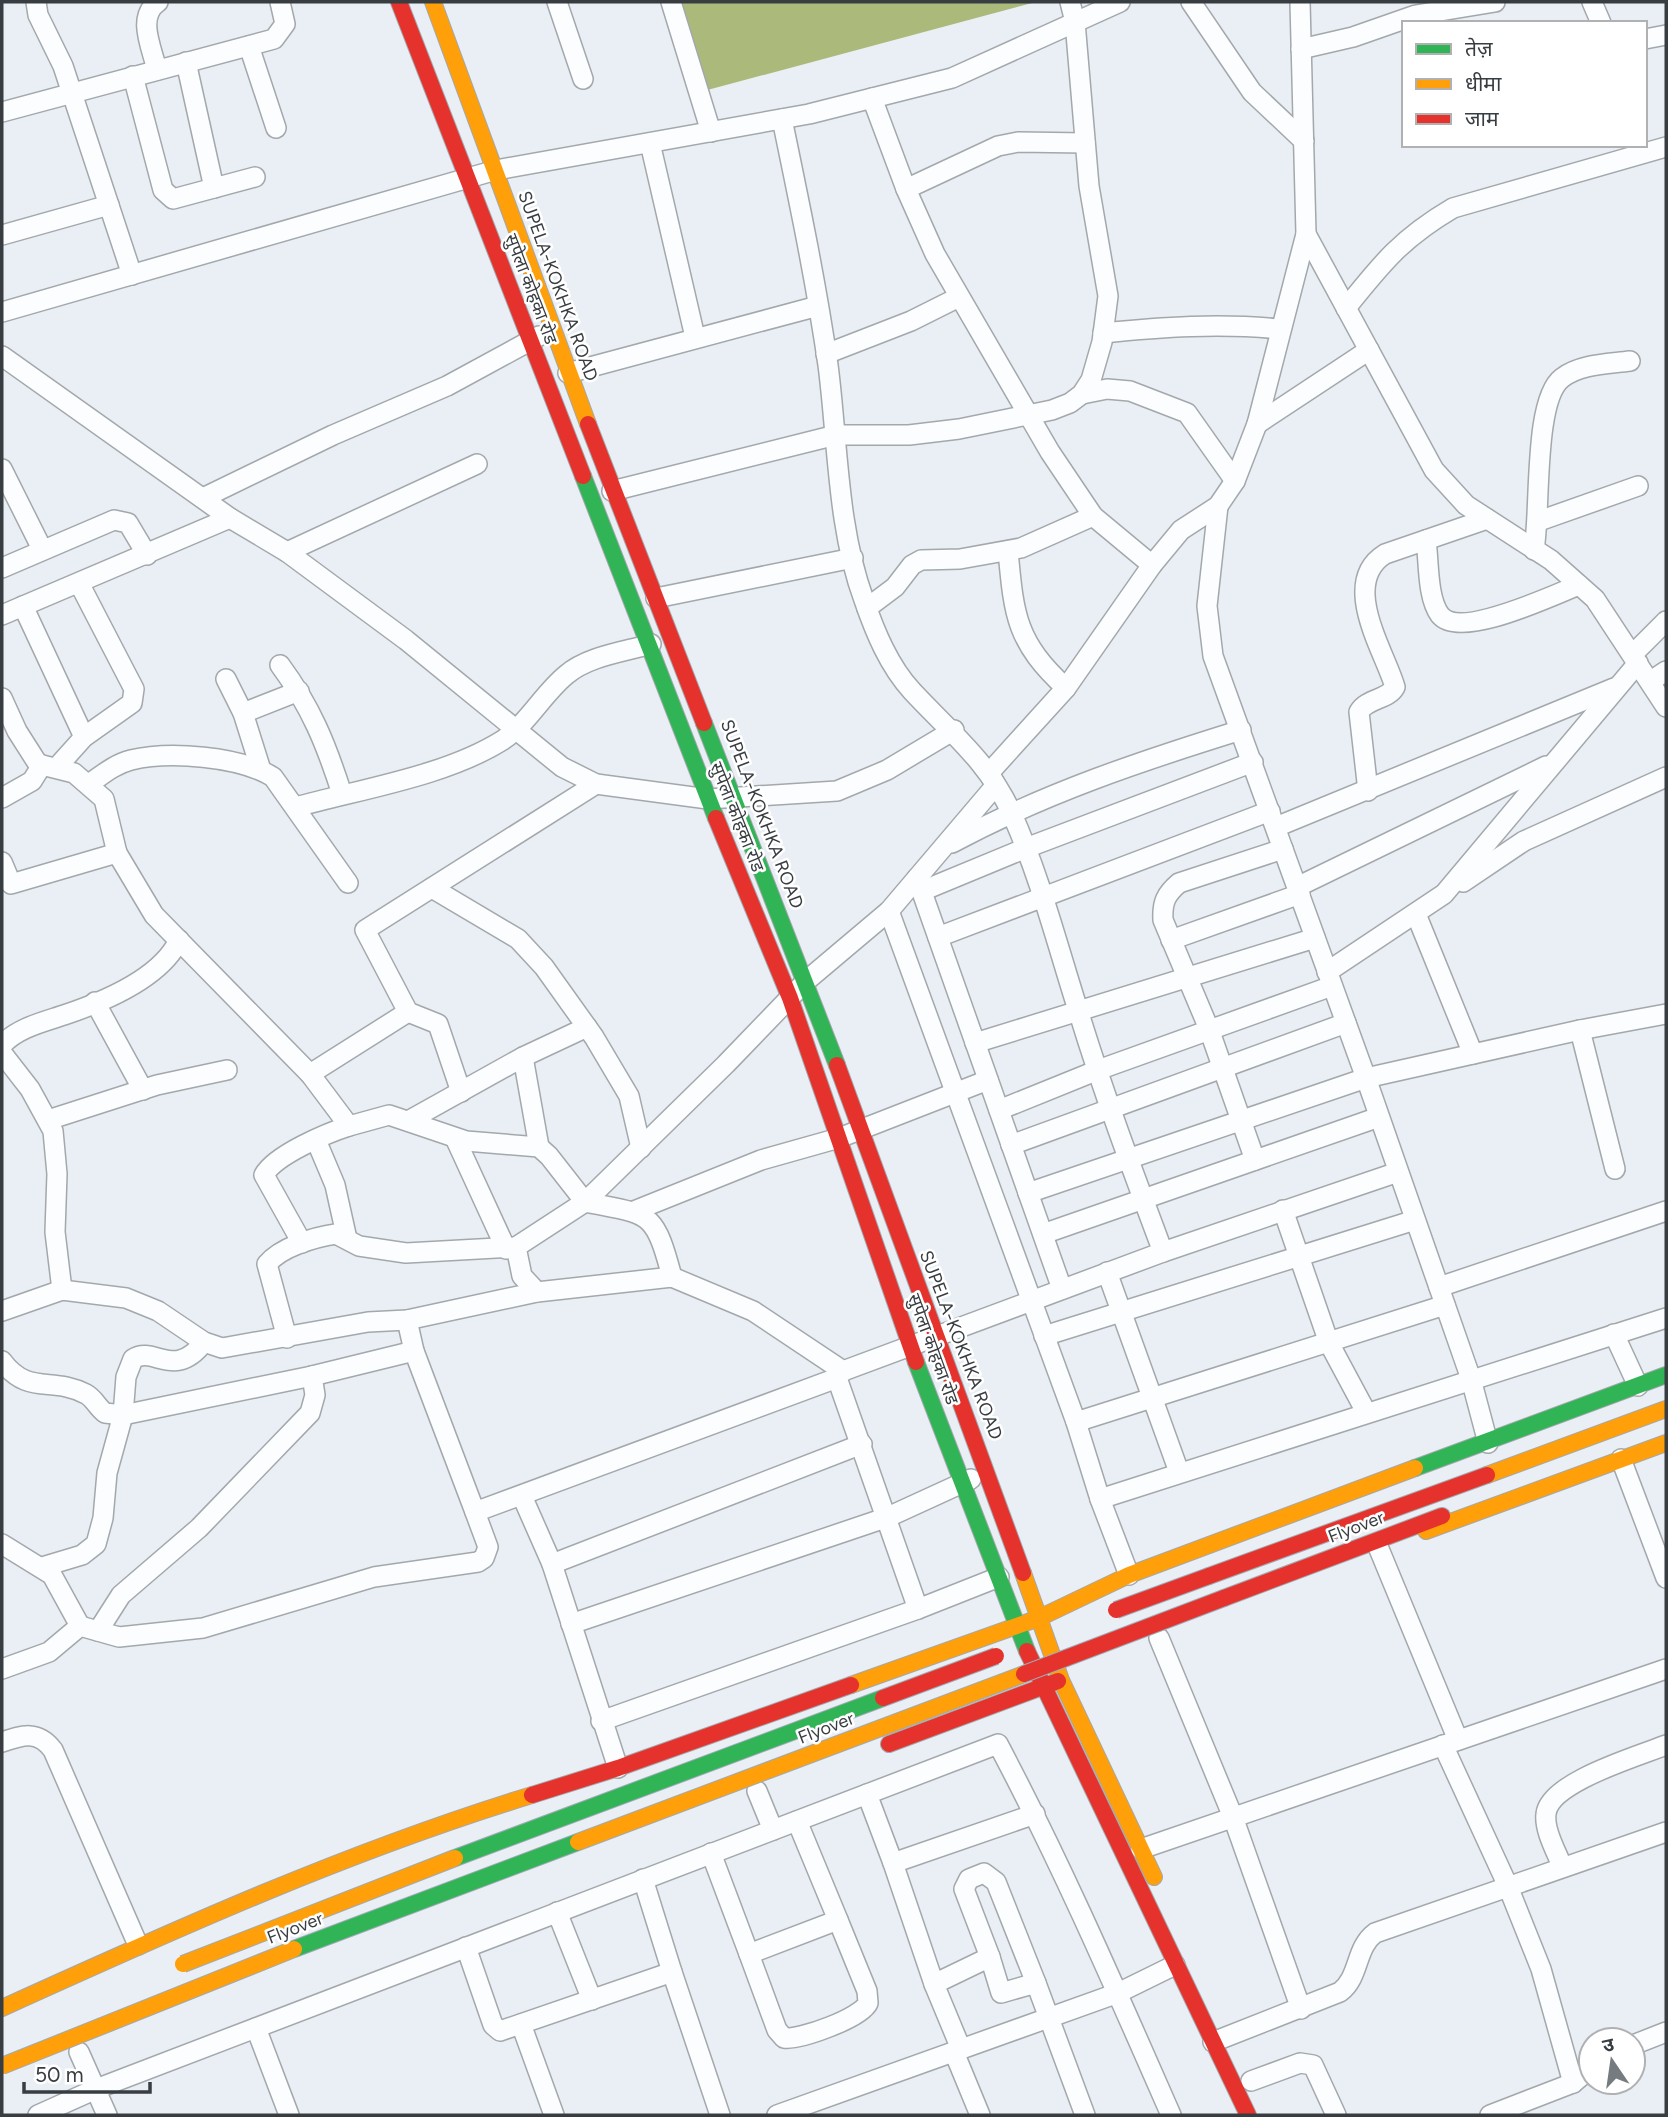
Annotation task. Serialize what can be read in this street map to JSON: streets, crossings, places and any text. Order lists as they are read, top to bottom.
{
  "streets": {
    "main road": ["SUPELA-KOKHKA ROAD", "सुपेला कोहका रोड", "Flyover"]
  },
  "legend": ["तेज़", "धीमा", "जाम"],
  "scale_bar": "50 m",
  "north": "top"
}
